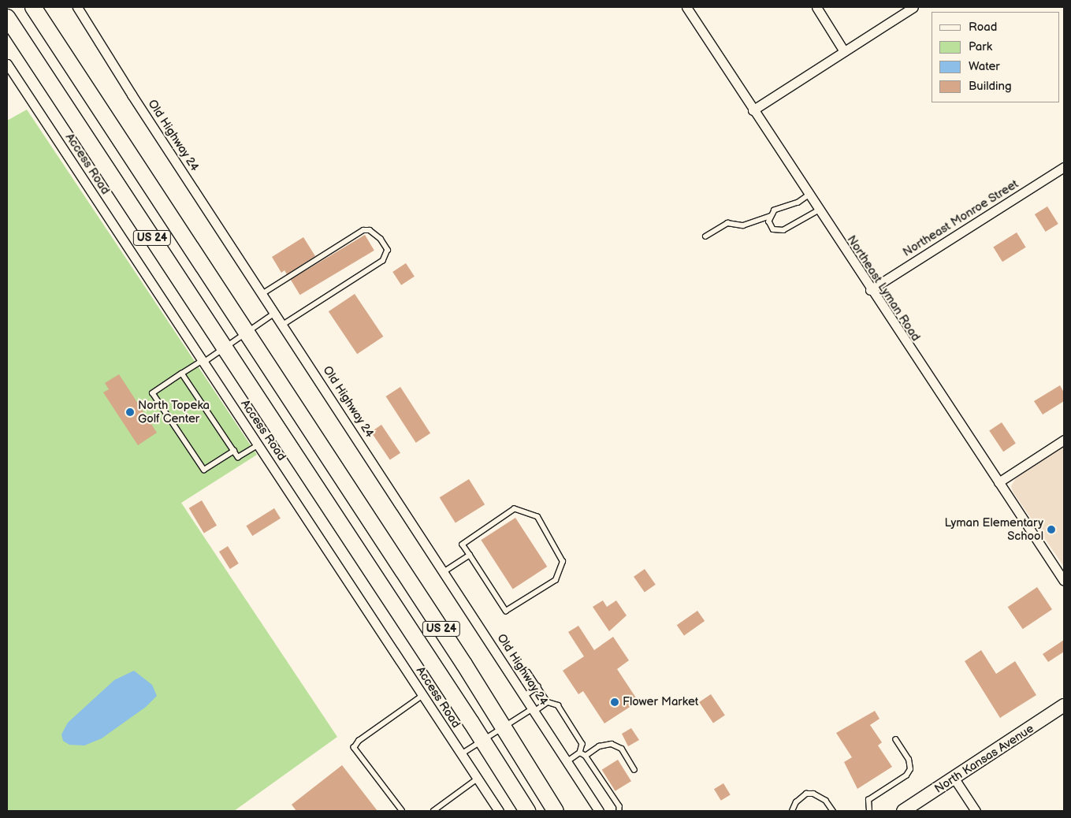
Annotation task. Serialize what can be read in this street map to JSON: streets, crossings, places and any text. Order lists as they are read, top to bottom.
{
  "streets": {
    "highway": ["US 24"],
    "main road": ["North Kansas Avenue"],
    "street": [
      "Old Highway 24",
      "Access Road",
      "Northeast Monroe Street",
      "Northeast Lyman Road"
    ]
  },
  "crossings": [
    ["Northeast Monroe Street", "Northeast Lyman Road"]
  ],
  "places": ["North Topeka Golf Center", "Lyman Elementary School", "Flower Market"],
  "legend": [
    "Road",
    "Park",
    "Water",
    "Building"
  ]
}
